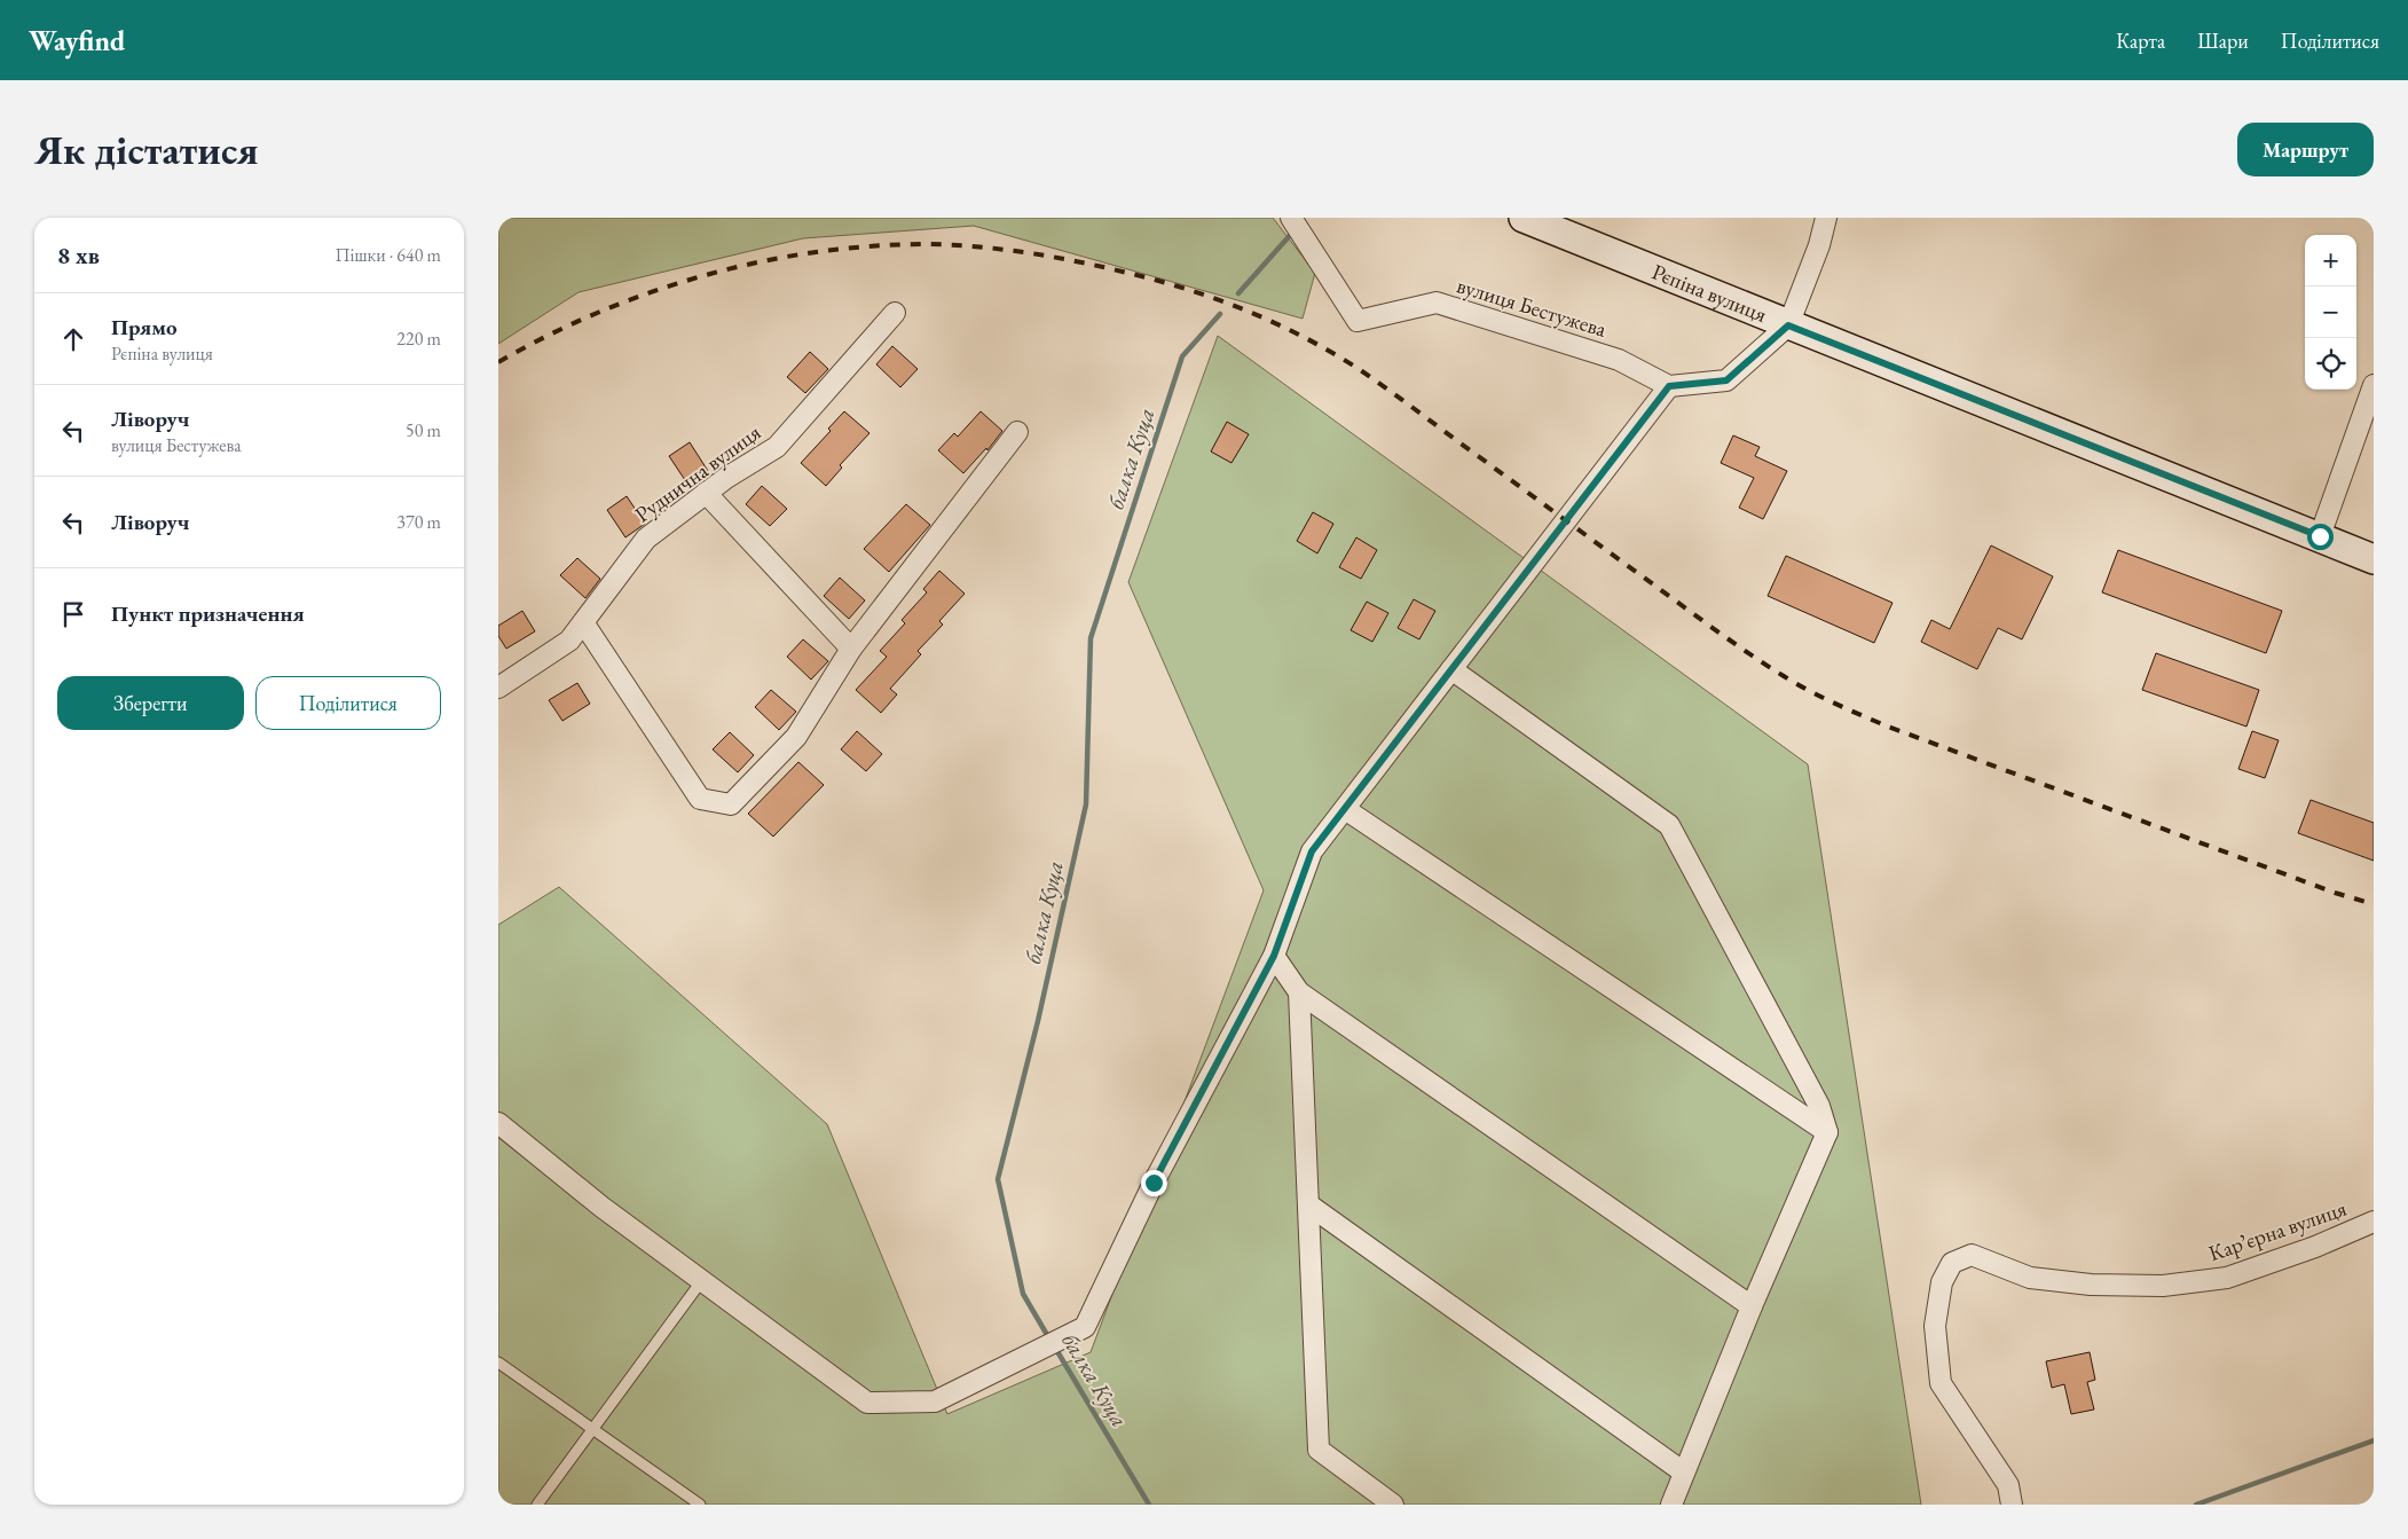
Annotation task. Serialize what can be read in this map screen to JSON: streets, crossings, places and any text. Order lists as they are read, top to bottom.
{
  "streets": {
    "street": [
      "Рєпіна вулиця",
      "вулиця Бестужева",
      "Руднична вулиця",
      "Карʼєрна вулиця"
    ]
  },
  "water": ["балка Куца"],
  "page": {
    "header": "Wayfind",
    "nav": ["Карта", "Шари", "Поділитися"],
    "buttons": [
      "Маршрут",
      ["Зберегти", "Поділитися"]
    ],
    "title": "Як дістатися",
    "heading": ["8 хв", "Пішки · 640 m"],
    "map_buttons": ["+", "−"],
    "list": [
      ["Прямо", "Рєпіна вулиця", "220 m"],
      ["Ліворуч", "вулиця Бестужева", "50 m"],
      ["Ліворуч", "370 m"],
      "Пункт призначення"
    ]
  }
}
